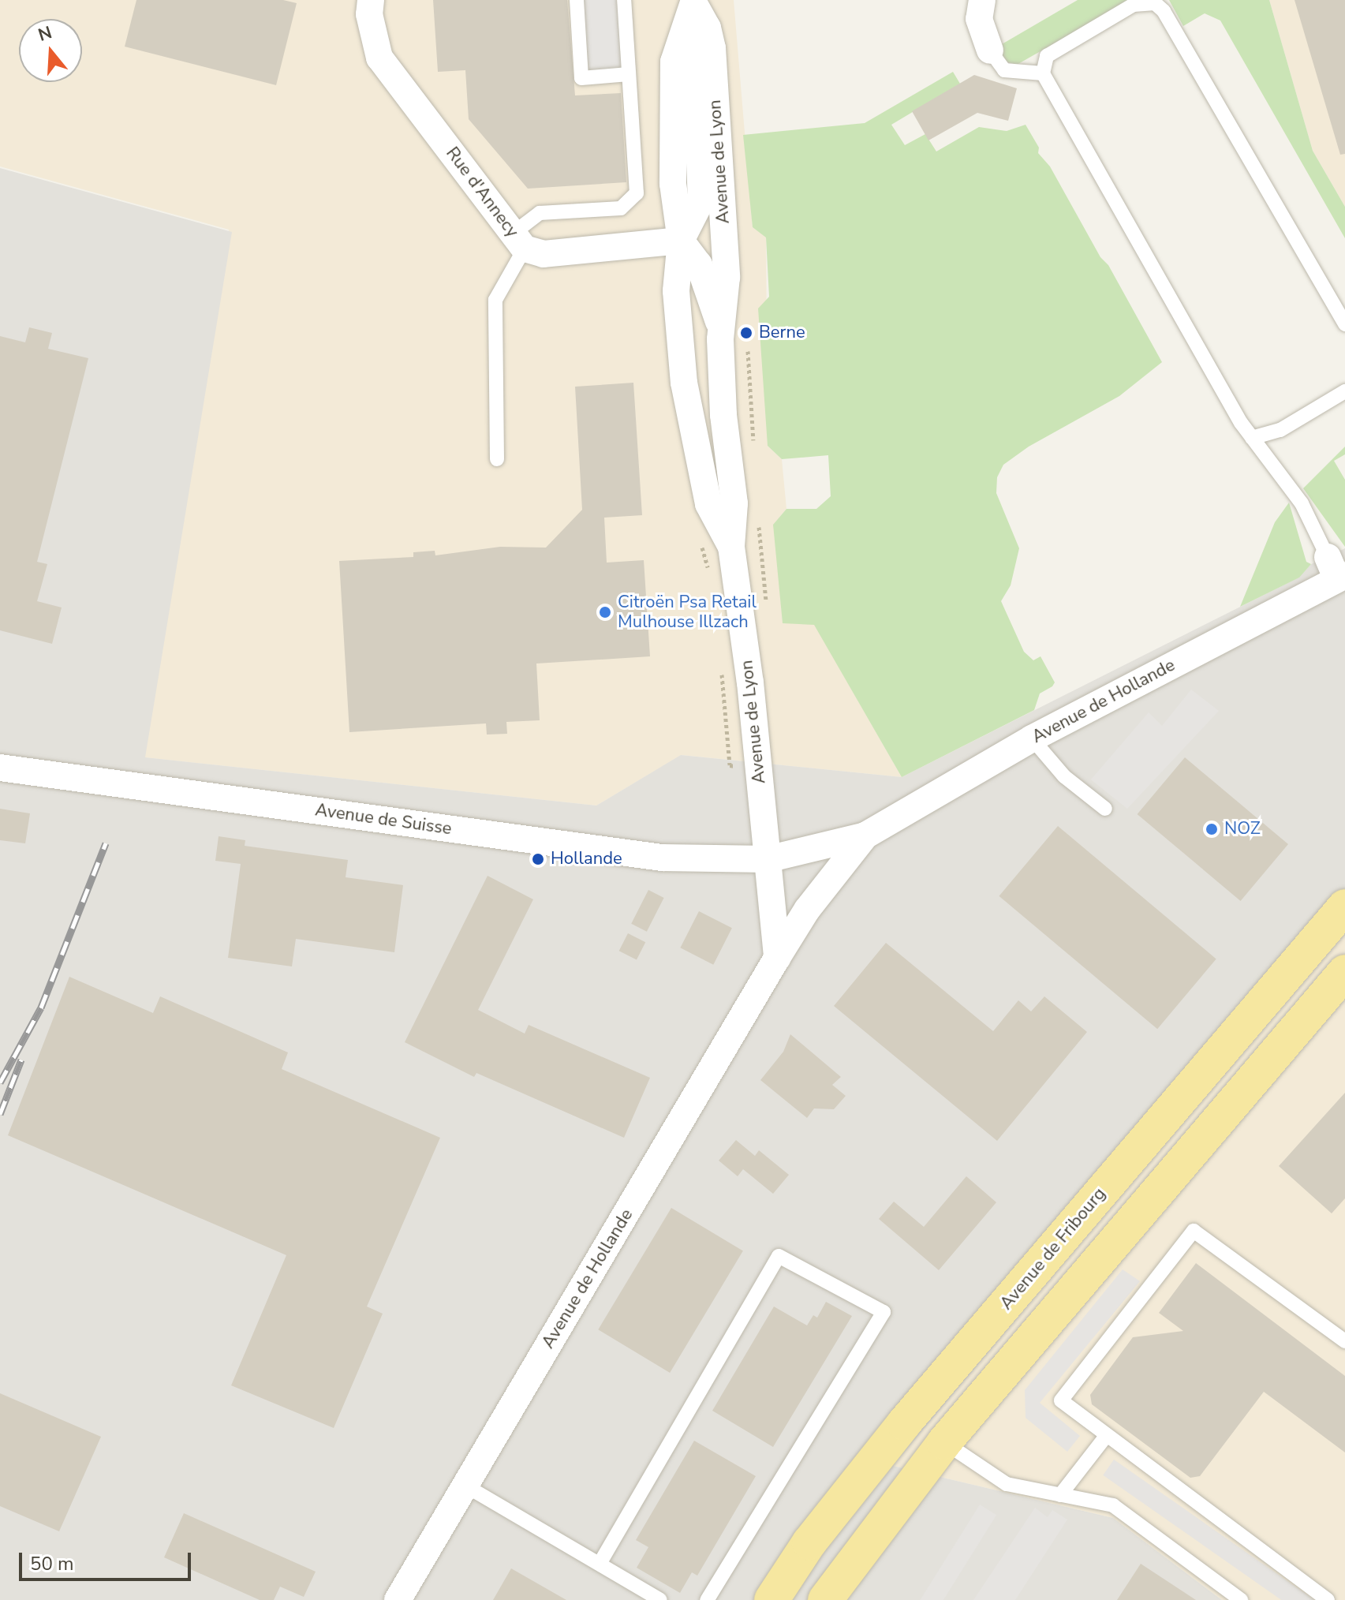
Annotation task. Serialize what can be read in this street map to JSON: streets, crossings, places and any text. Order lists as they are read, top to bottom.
{
  "streets": {
    "main road": ["Avenue de Fribourg"],
    "street": [
      "Avenue de Lyon",
      "Rue d'Annecy",
      "Avenue de Hollande",
      "Avenue de Suisse"
    ]
  },
  "crossings": [
    ["Avenue de Lyon", "Rue d'Annecy"],
    ["Avenue de Lyon", "Avenue de Hollande"],
    ["Avenue de Lyon", "Avenue de Suisse"],
    ["Avenue de Hollande", "Avenue de Suisse"]
  ],
  "places": [
    "Berne",
    "Citroën Psa Retail Mulhouse Illzach",
    "NOZ",
    "Hollande"
  ],
  "scale_bar": "50 m",
  "north": "top"
}
